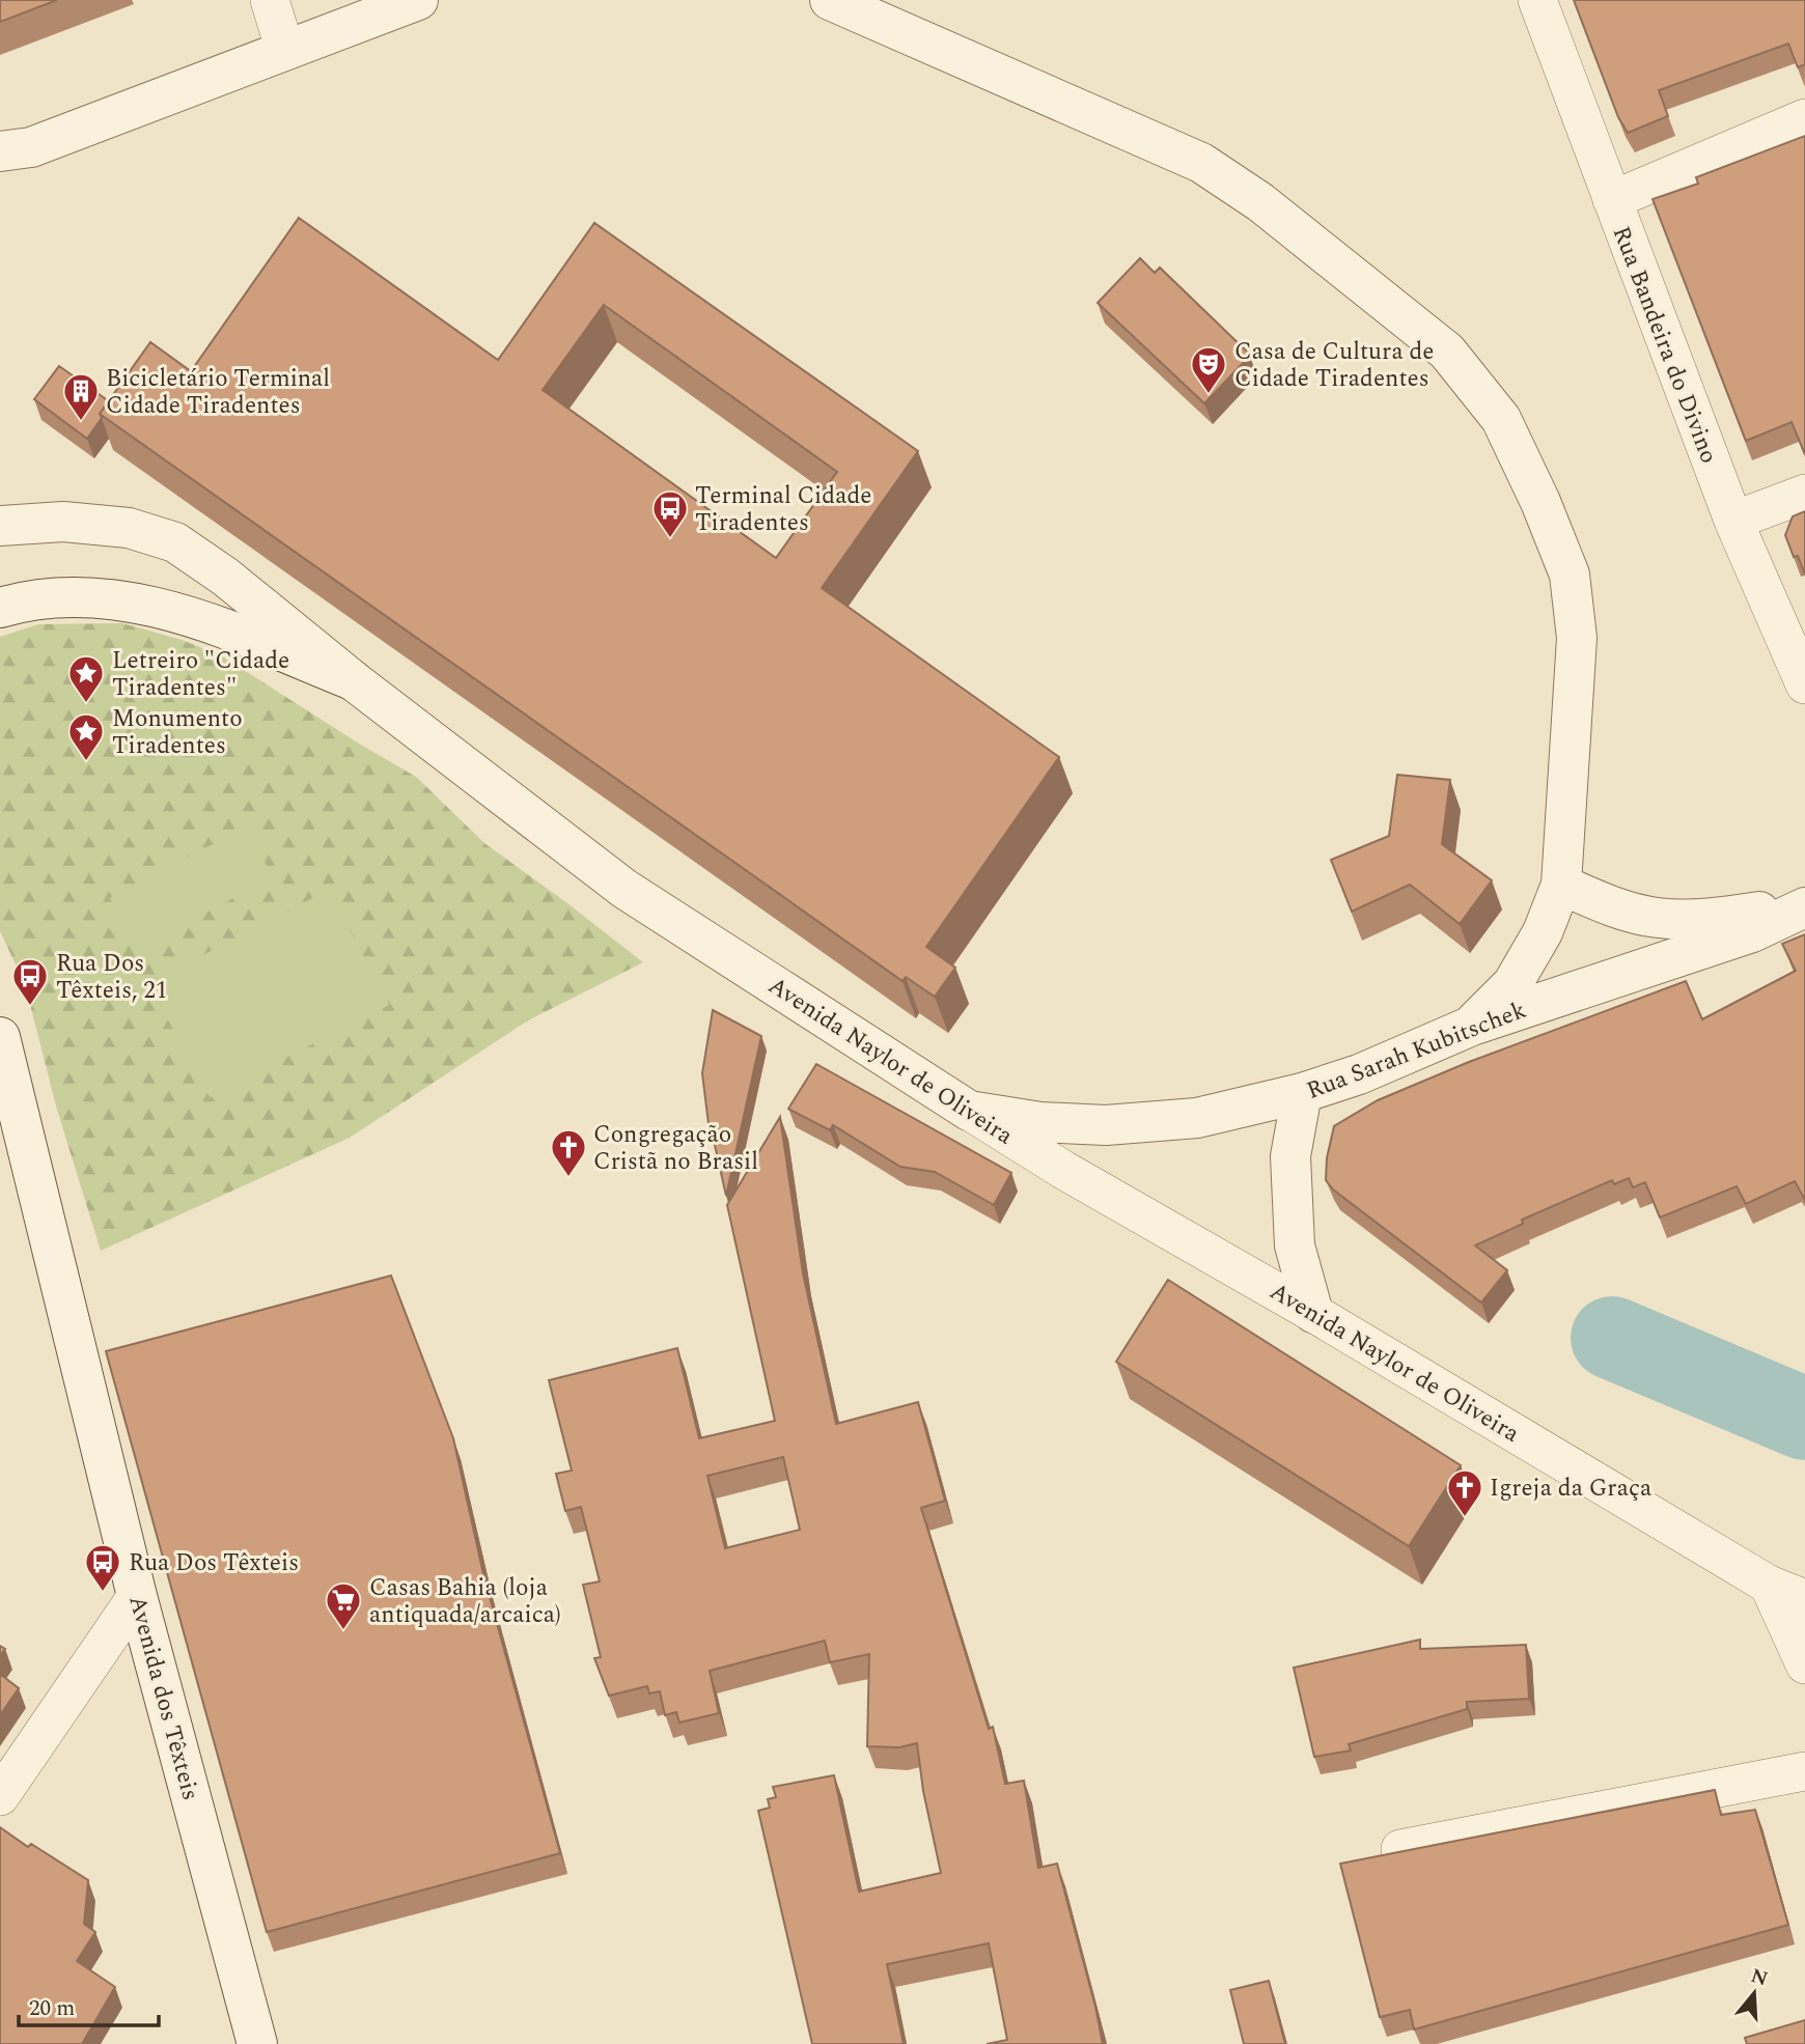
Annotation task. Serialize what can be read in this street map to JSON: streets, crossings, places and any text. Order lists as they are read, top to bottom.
{
  "streets": {
    "street": [
      "Rua Bandeira do Divino",
      "Rua Sarah Kubitschek",
      "Avenida Naylor de Oliveira",
      "Avenida dos Têxteis"
    ]
  },
  "crossings": [
    ["Rua Sarah Kubitschek", "Avenida Naylor de Oliveira"]
  ],
  "places": {
    "theatre": ["Casa de Cultura de Cidade Tiradentes"],
    "building": ["Bicicletário Terminal Cidade Tiradentes"],
    "bus stop": ["Terminal Cidade Tiradentes", "Rua Dos Têxteis, 21", "Rua Dos Têxteis"],
    "place": ["Letreiro \"Cidade Tiradentes\"", "Monumento Tiradentes"],
    "church": ["Congregação Cristã no Brasil", "Igreja da Graça"],
    "supermarket": ["Casas Bahia (loja antiquada/arcaica)"]
  },
  "scale_bar": "20 m",
  "north": "top"
}
